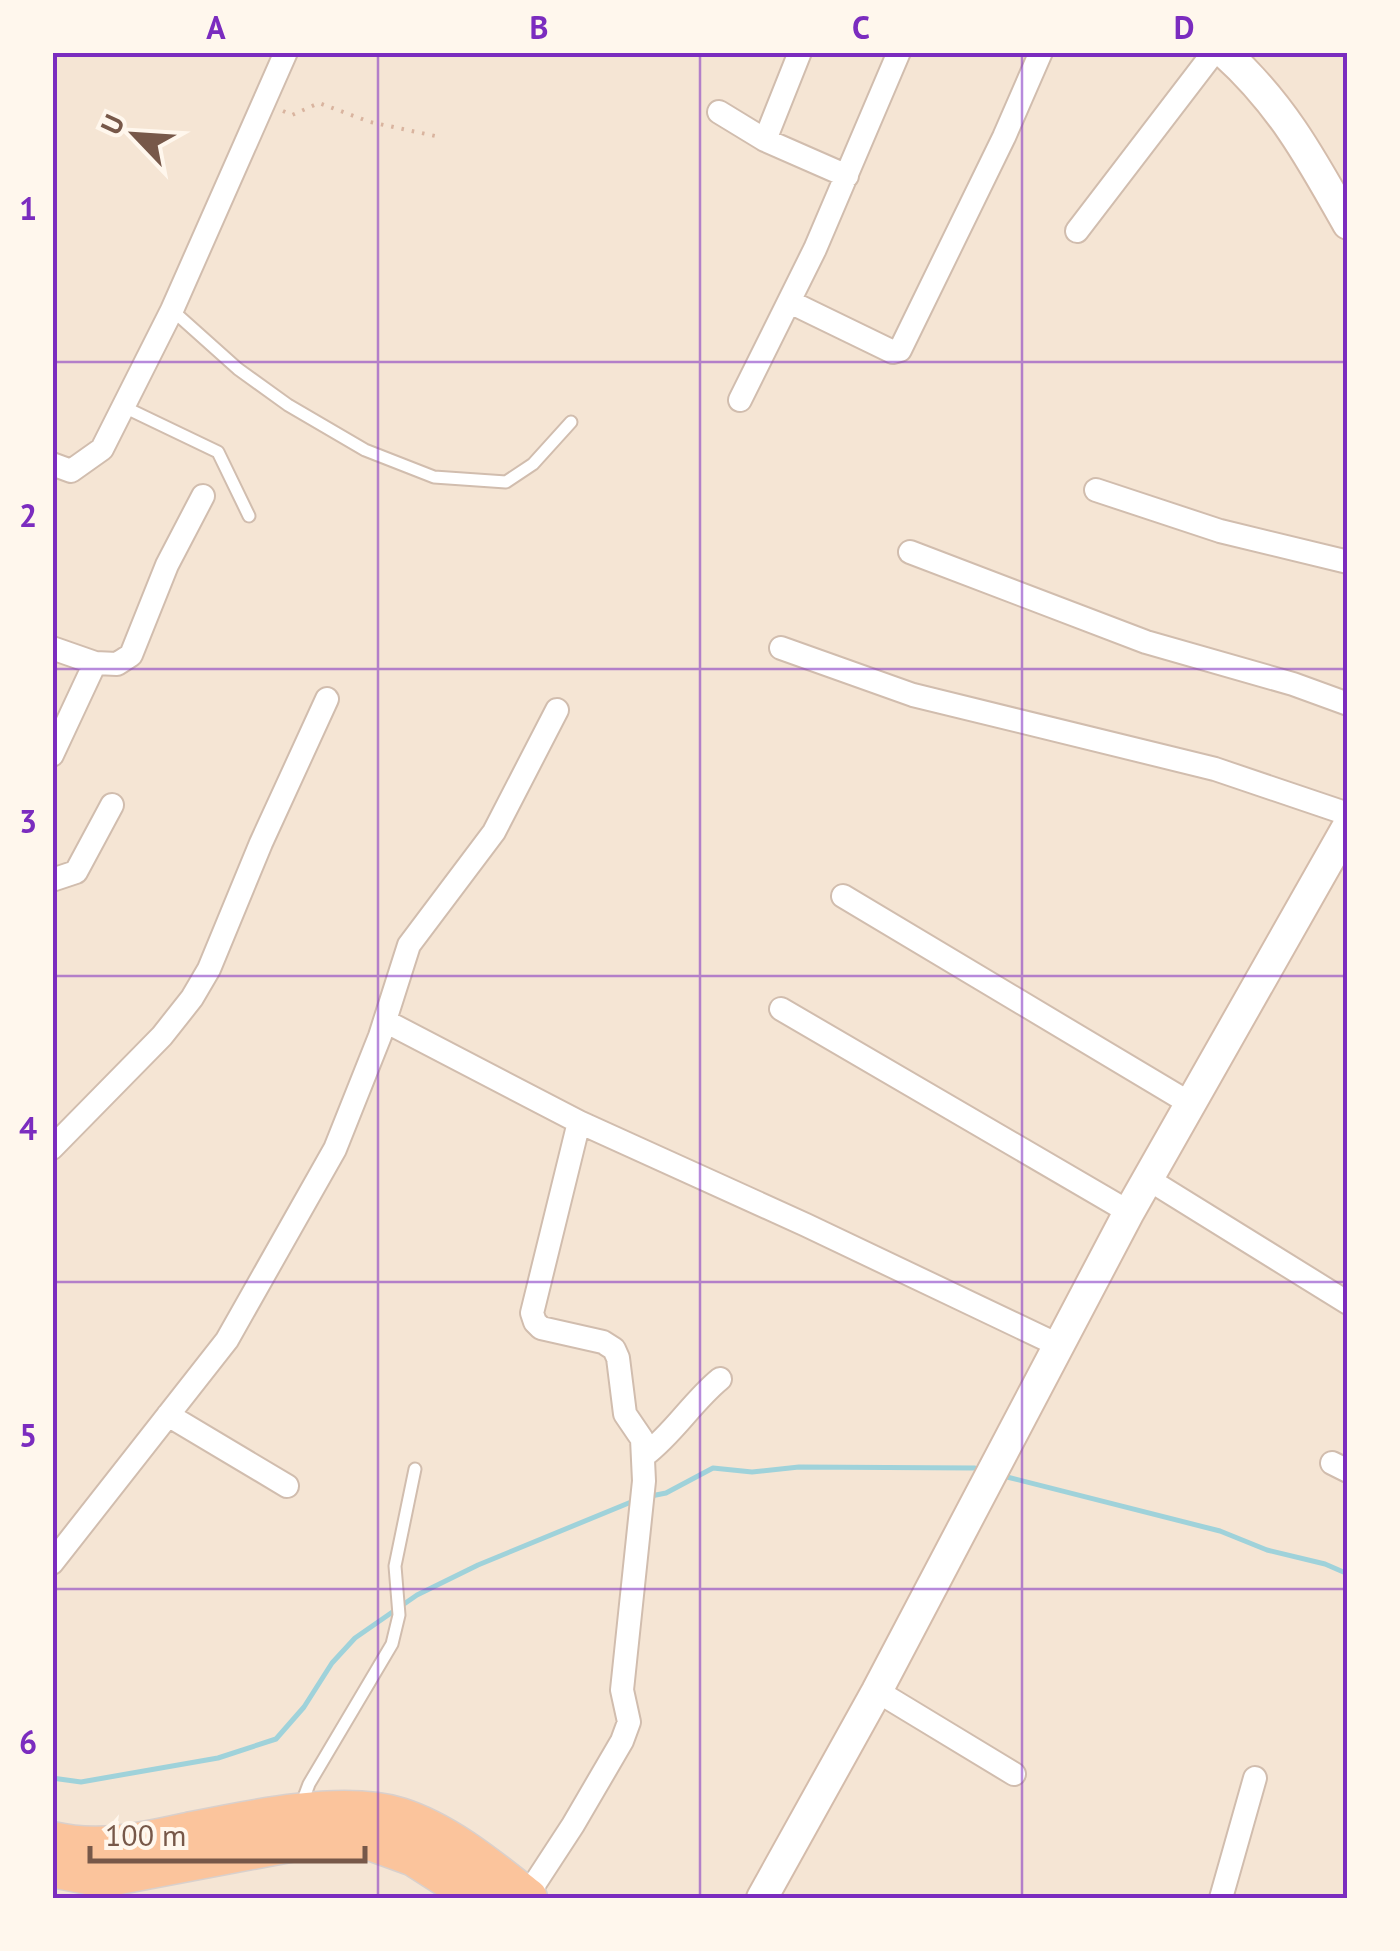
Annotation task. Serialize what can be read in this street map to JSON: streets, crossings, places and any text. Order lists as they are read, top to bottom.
{
  "scale_bar": "100 m",
  "north": "top left",
  "grid": {
    "columns": [
      "A",
      "B",
      "C",
      "D"
    ],
    "rows": [
      "1",
      "2",
      "3",
      "4",
      "5",
      "6"
    ]
  }
}
